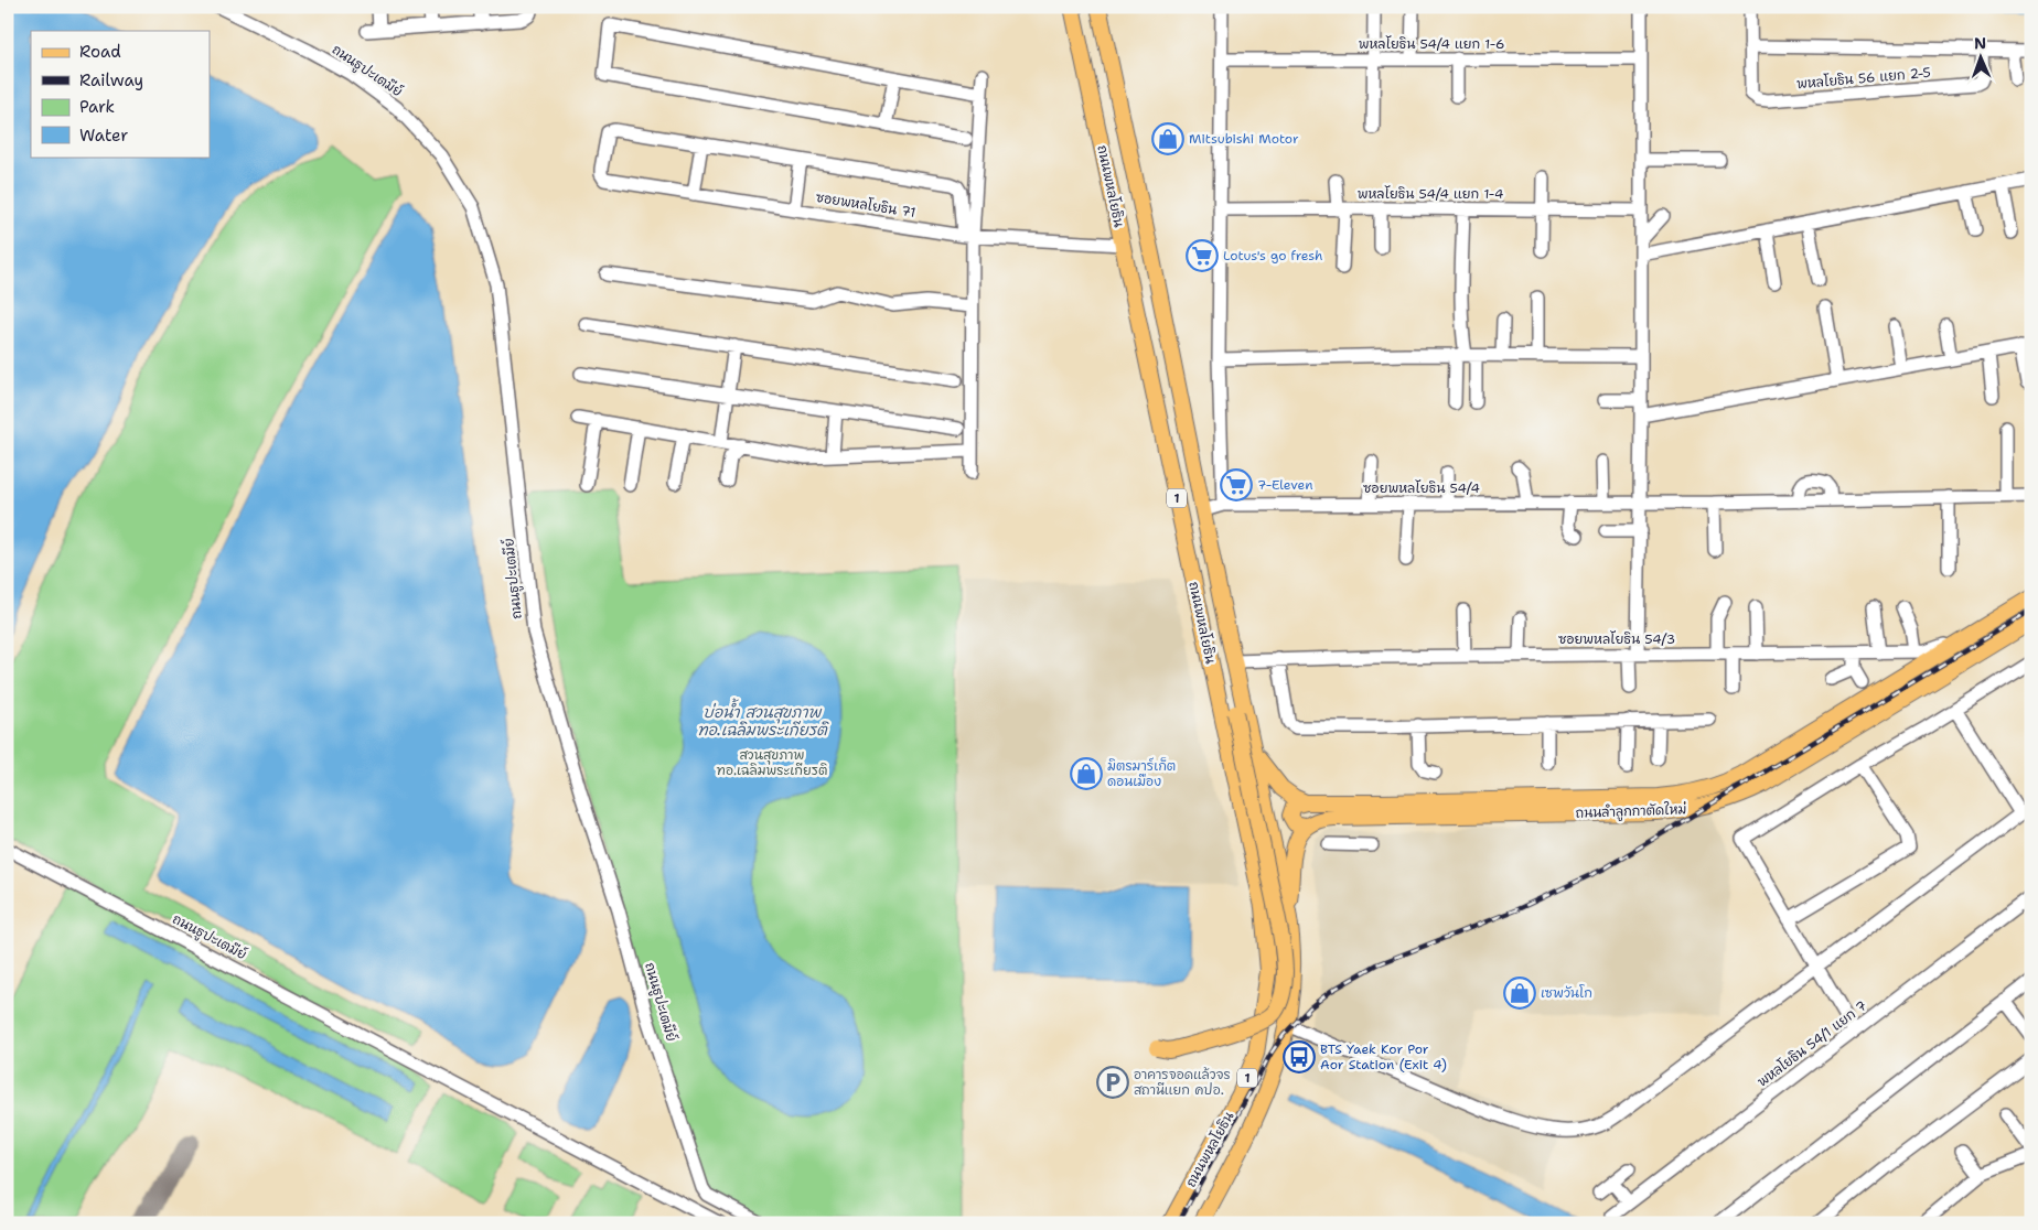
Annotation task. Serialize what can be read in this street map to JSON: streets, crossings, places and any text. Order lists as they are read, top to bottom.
{
  "streets": {
    "main road": ["ถนนพหลโยธิน", "1", "ถนนลำลูกกาตัดใหม่"],
    "street": [
      "พหลโยธิน 54/4 แยก 1-6",
      "ถนนธูปะเตมีย์",
      "พหลโยธิน 56 แยก 2-5",
      "พหลโยธิน 54/4 แยก 1-4",
      "ซอยพหลโยธิน 71",
      "ซอยพหลโยธิน 54/4",
      "ซอยพหลโยธิน 54/3",
      "พหลโยธิน 54/1 แยก 7"
    ]
  },
  "crossings": [
    ["ถนนพหลโยธิน", "ซอยพหลโยธิน 71"],
    ["ถนนพหลโยธิน", "ซอยพหลโยธิน 54/4"],
    ["ถนนพหลโยธิน", "ซอยพหลโยธิน 54/3"]
  ],
  "water": ["บ่อน้ำ สวนสุขภาพ ทอ.เฉลิมพระเกียรติ"],
  "parks": ["สวนสุขภาพ ทอ.เฉลิมพระเกียรติ"],
  "places": {
    "shop": ["Mitsubishi Motor", "มิตรมาร์เก็ต ดอนเมือง", "เซพวันโก"],
    "supermarket": ["Lotus's go fresh", "7-Eleven"],
    "bus stop": ["BTS Yaek Kor Por Aor Station (Exit 4)"],
    "parking": ["อาคารจอดแล้วจร สถานีแยก คปอ."]
  },
  "legend": [
    "Road",
    "Railway",
    "Park",
    "Water"
  ],
  "north": "top"
}
